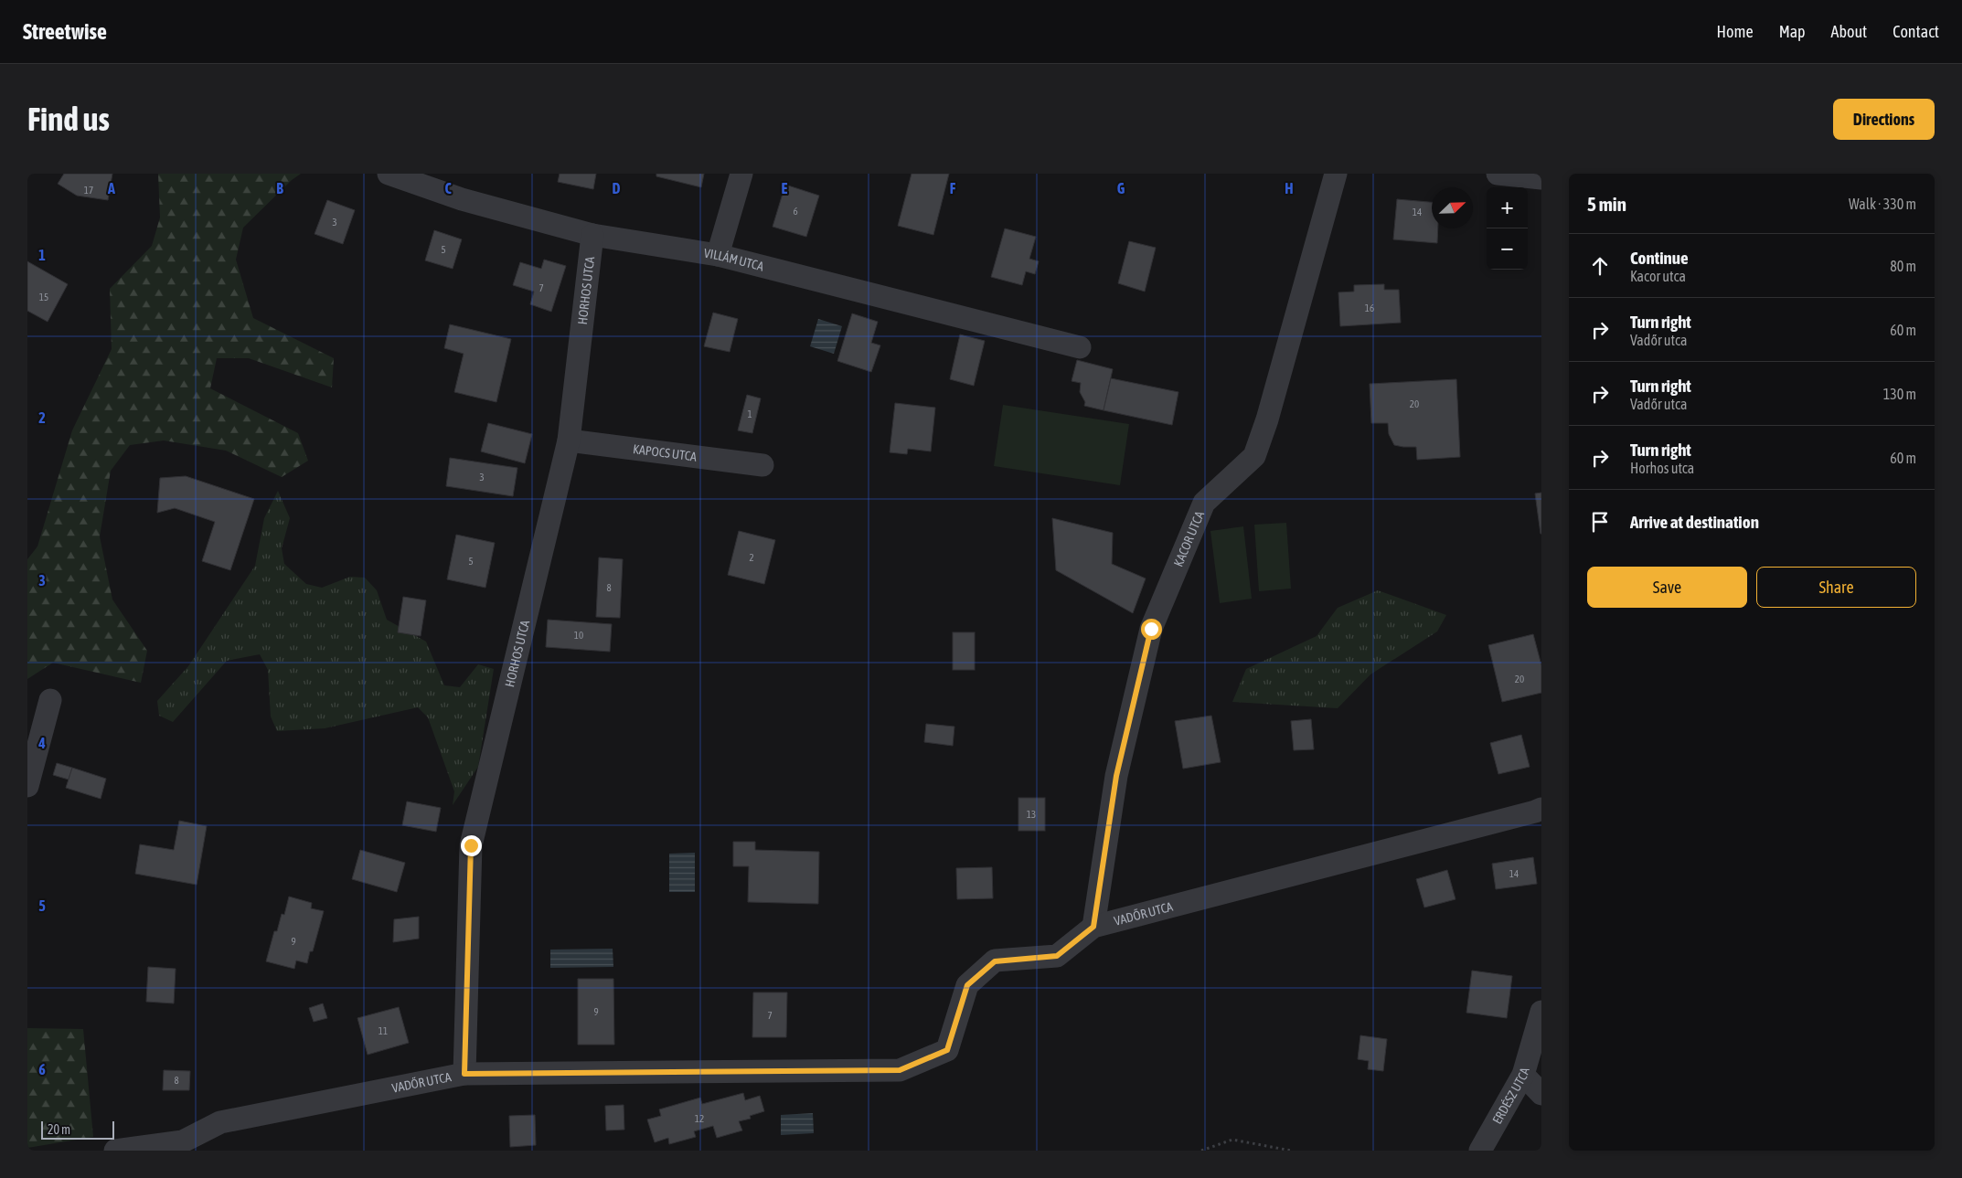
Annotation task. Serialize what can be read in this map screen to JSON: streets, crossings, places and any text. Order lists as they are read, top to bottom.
{
  "streets": {
    "street": [
      "VILLÁM UTCA",
      "HORHOS UTCA",
      "KAPOCS UTCA",
      "KACOR UTCA",
      "VADŐR UTCA",
      "ERDÉSZ UTCA"
    ]
  },
  "crossings": [
    ["VILLÁM UTCA", "HORHOS UTCA"],
    ["HORHOS UTCA", "KAPOCS UTCA"],
    ["HORHOS UTCA", "VADŐR UTCA"],
    ["KACOR UTCA", "VADŐR UTCA"]
  ],
  "house_numbers": [
    "17",
    "6",
    "14",
    "3",
    "5",
    "7",
    "15",
    "16",
    "20",
    "1",
    "3",
    "2",
    "5",
    "8",
    "10",
    "20",
    "13",
    "14",
    "9",
    "9",
    "7",
    "11",
    "8",
    "12"
  ],
  "scale_bar": "20 m",
  "north": "top right",
  "page": {
    "header": "Streetwise",
    "nav": [
      "Home",
      "Map",
      "About",
      "Contact"
    ],
    "buttons": [
      "Directions",
      ["Save", "Share"]
    ],
    "title": "Find us",
    "heading": ["5 min", "Walk · 330 m"],
    "map_buttons": ["+", "−"],
    "list": [
      ["Continue", "Kacor utca", "80 m"],
      ["Turn right", "Vadőr utca", "60 m"],
      ["Turn right", "Vadőr utca", "130 m"],
      ["Turn right", "Horhos utca", "60 m"],
      "Arrive at destination"
    ],
    "scale": "20 m"
  },
  "grid": {
    "columns": [
      "A",
      "B",
      "C",
      "D",
      "E",
      "F",
      "G",
      "H"
    ],
    "rows": [
      "1",
      "2",
      "3",
      "4",
      "5",
      "6"
    ]
  }
}
